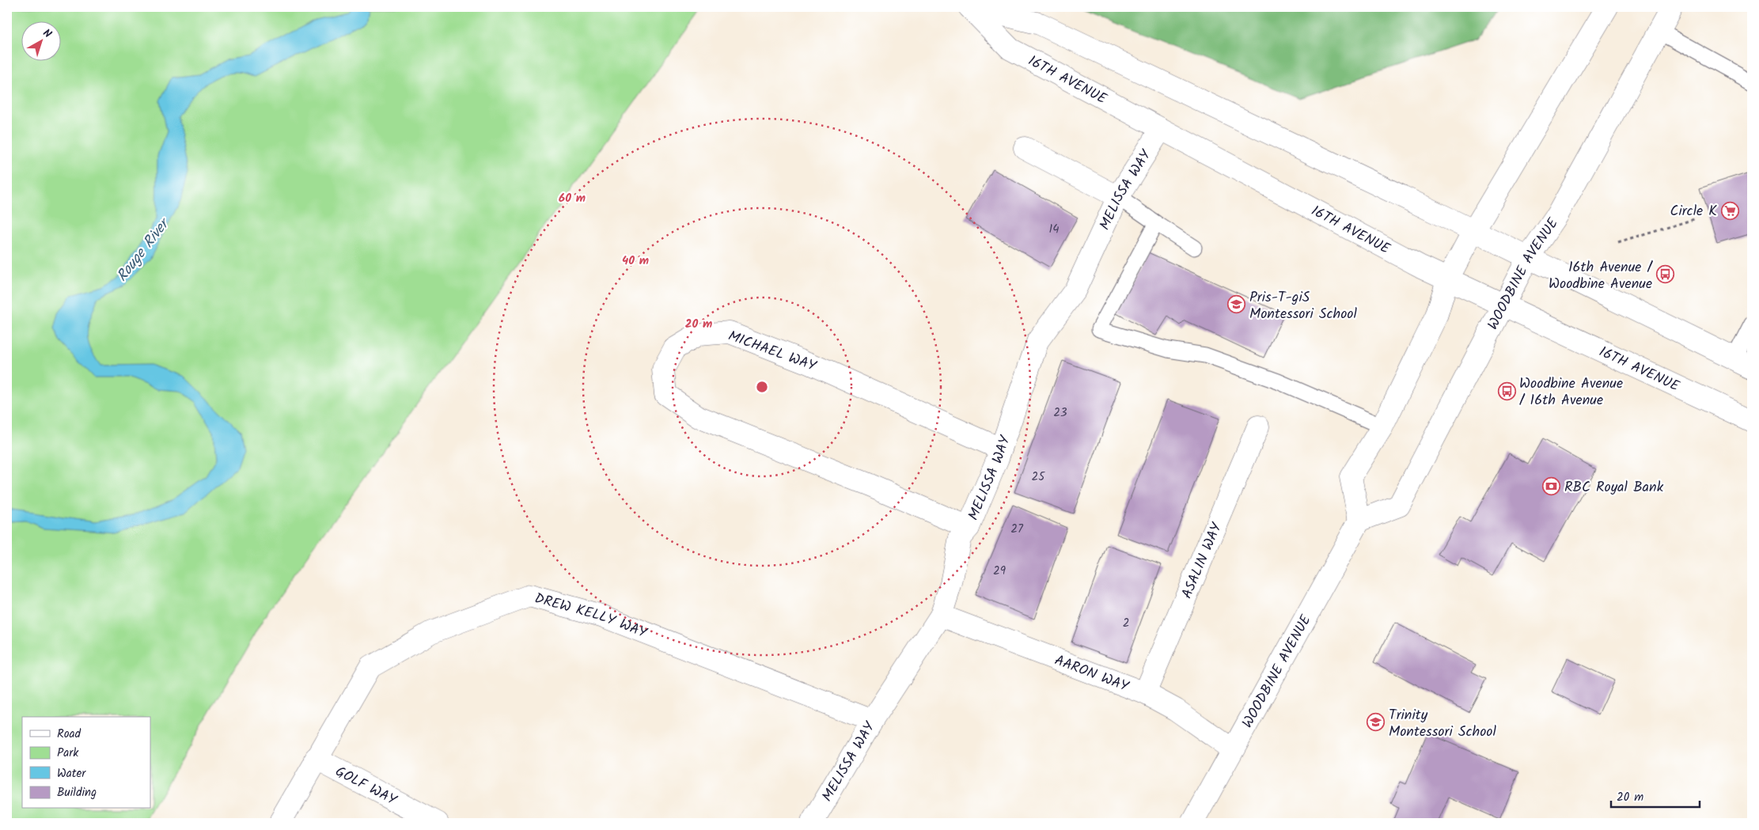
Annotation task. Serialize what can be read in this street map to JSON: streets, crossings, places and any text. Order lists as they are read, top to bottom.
{
  "streets": {
    "main road": [
      "16TH AVENUE",
      "MELISSA WAY",
      "WOODBINE AVENUE",
      "MICHAEL WAY",
      "ASALIN WAY",
      "DREW KELLY WAY",
      "AARON WAY",
      "GOLF WAY"
    ]
  },
  "crossings": [
    ["16TH AVENUE", "MELISSA WAY"],
    ["16TH AVENUE", "WOODBINE AVENUE"],
    ["MELISSA WAY", "MICHAEL WAY"],
    ["MELISSA WAY", "DREW KELLY WAY"],
    ["MELISSA WAY", "AARON WAY"],
    ["WOODBINE AVENUE", "AARON WAY"],
    ["ASALIN WAY", "AARON WAY"],
    ["DREW KELLY WAY", "GOLF WAY"]
  ],
  "water": ["Rouge River"],
  "places": {
    "supermarket": ["Circle K"],
    "bus stop": ["16th Avenue / Woodbine Avenue", "Woodbine Avenue / 16th Avenue"],
    "school or university": ["Pris-T-giS Montessori School", "Trinity Montessori School"],
    "bank": ["RBC Royal Bank"]
  },
  "house_numbers": [
    "14",
    "23",
    "25",
    "27",
    "29",
    "2"
  ],
  "legend": [
    "Road",
    "Park",
    "Water",
    "Building"
  ],
  "scale_bar": "20 m",
  "north": "top right",
  "rings": ["60 m", "40 m", "20 m"]
}
